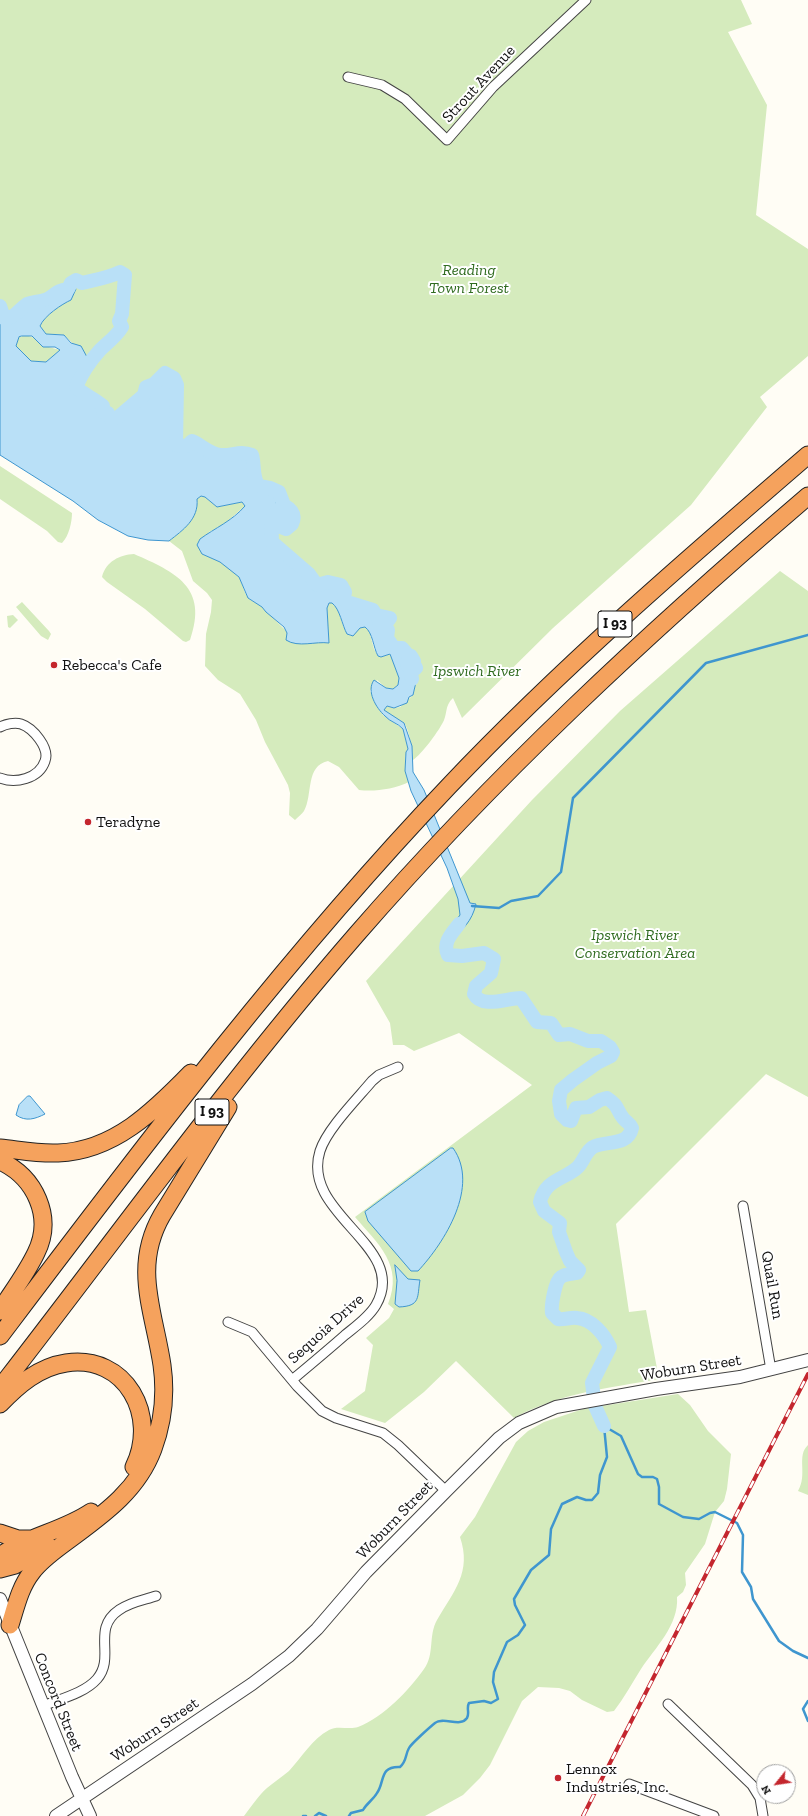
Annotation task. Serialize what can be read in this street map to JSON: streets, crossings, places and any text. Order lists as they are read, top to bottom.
{
  "streets": {
    "highway": ["I 93"],
    "street": [
      "Strout Avenue",
      "Quail Run",
      "Sequoia Drive",
      "Woburn Street",
      "Concord Street"
    ]
  },
  "crossings": [
    ["Quail Run", "Woburn Street"],
    ["Woburn Street", "Concord Street"]
  ],
  "parks": ["Reading Town Forest", "Ipswich River", "Ipswich River Conservation Area"],
  "places": ["Rebecca's Cafe", "Teradyne", "Lennox Industries, Inc."],
  "north": "bottom left"
}
